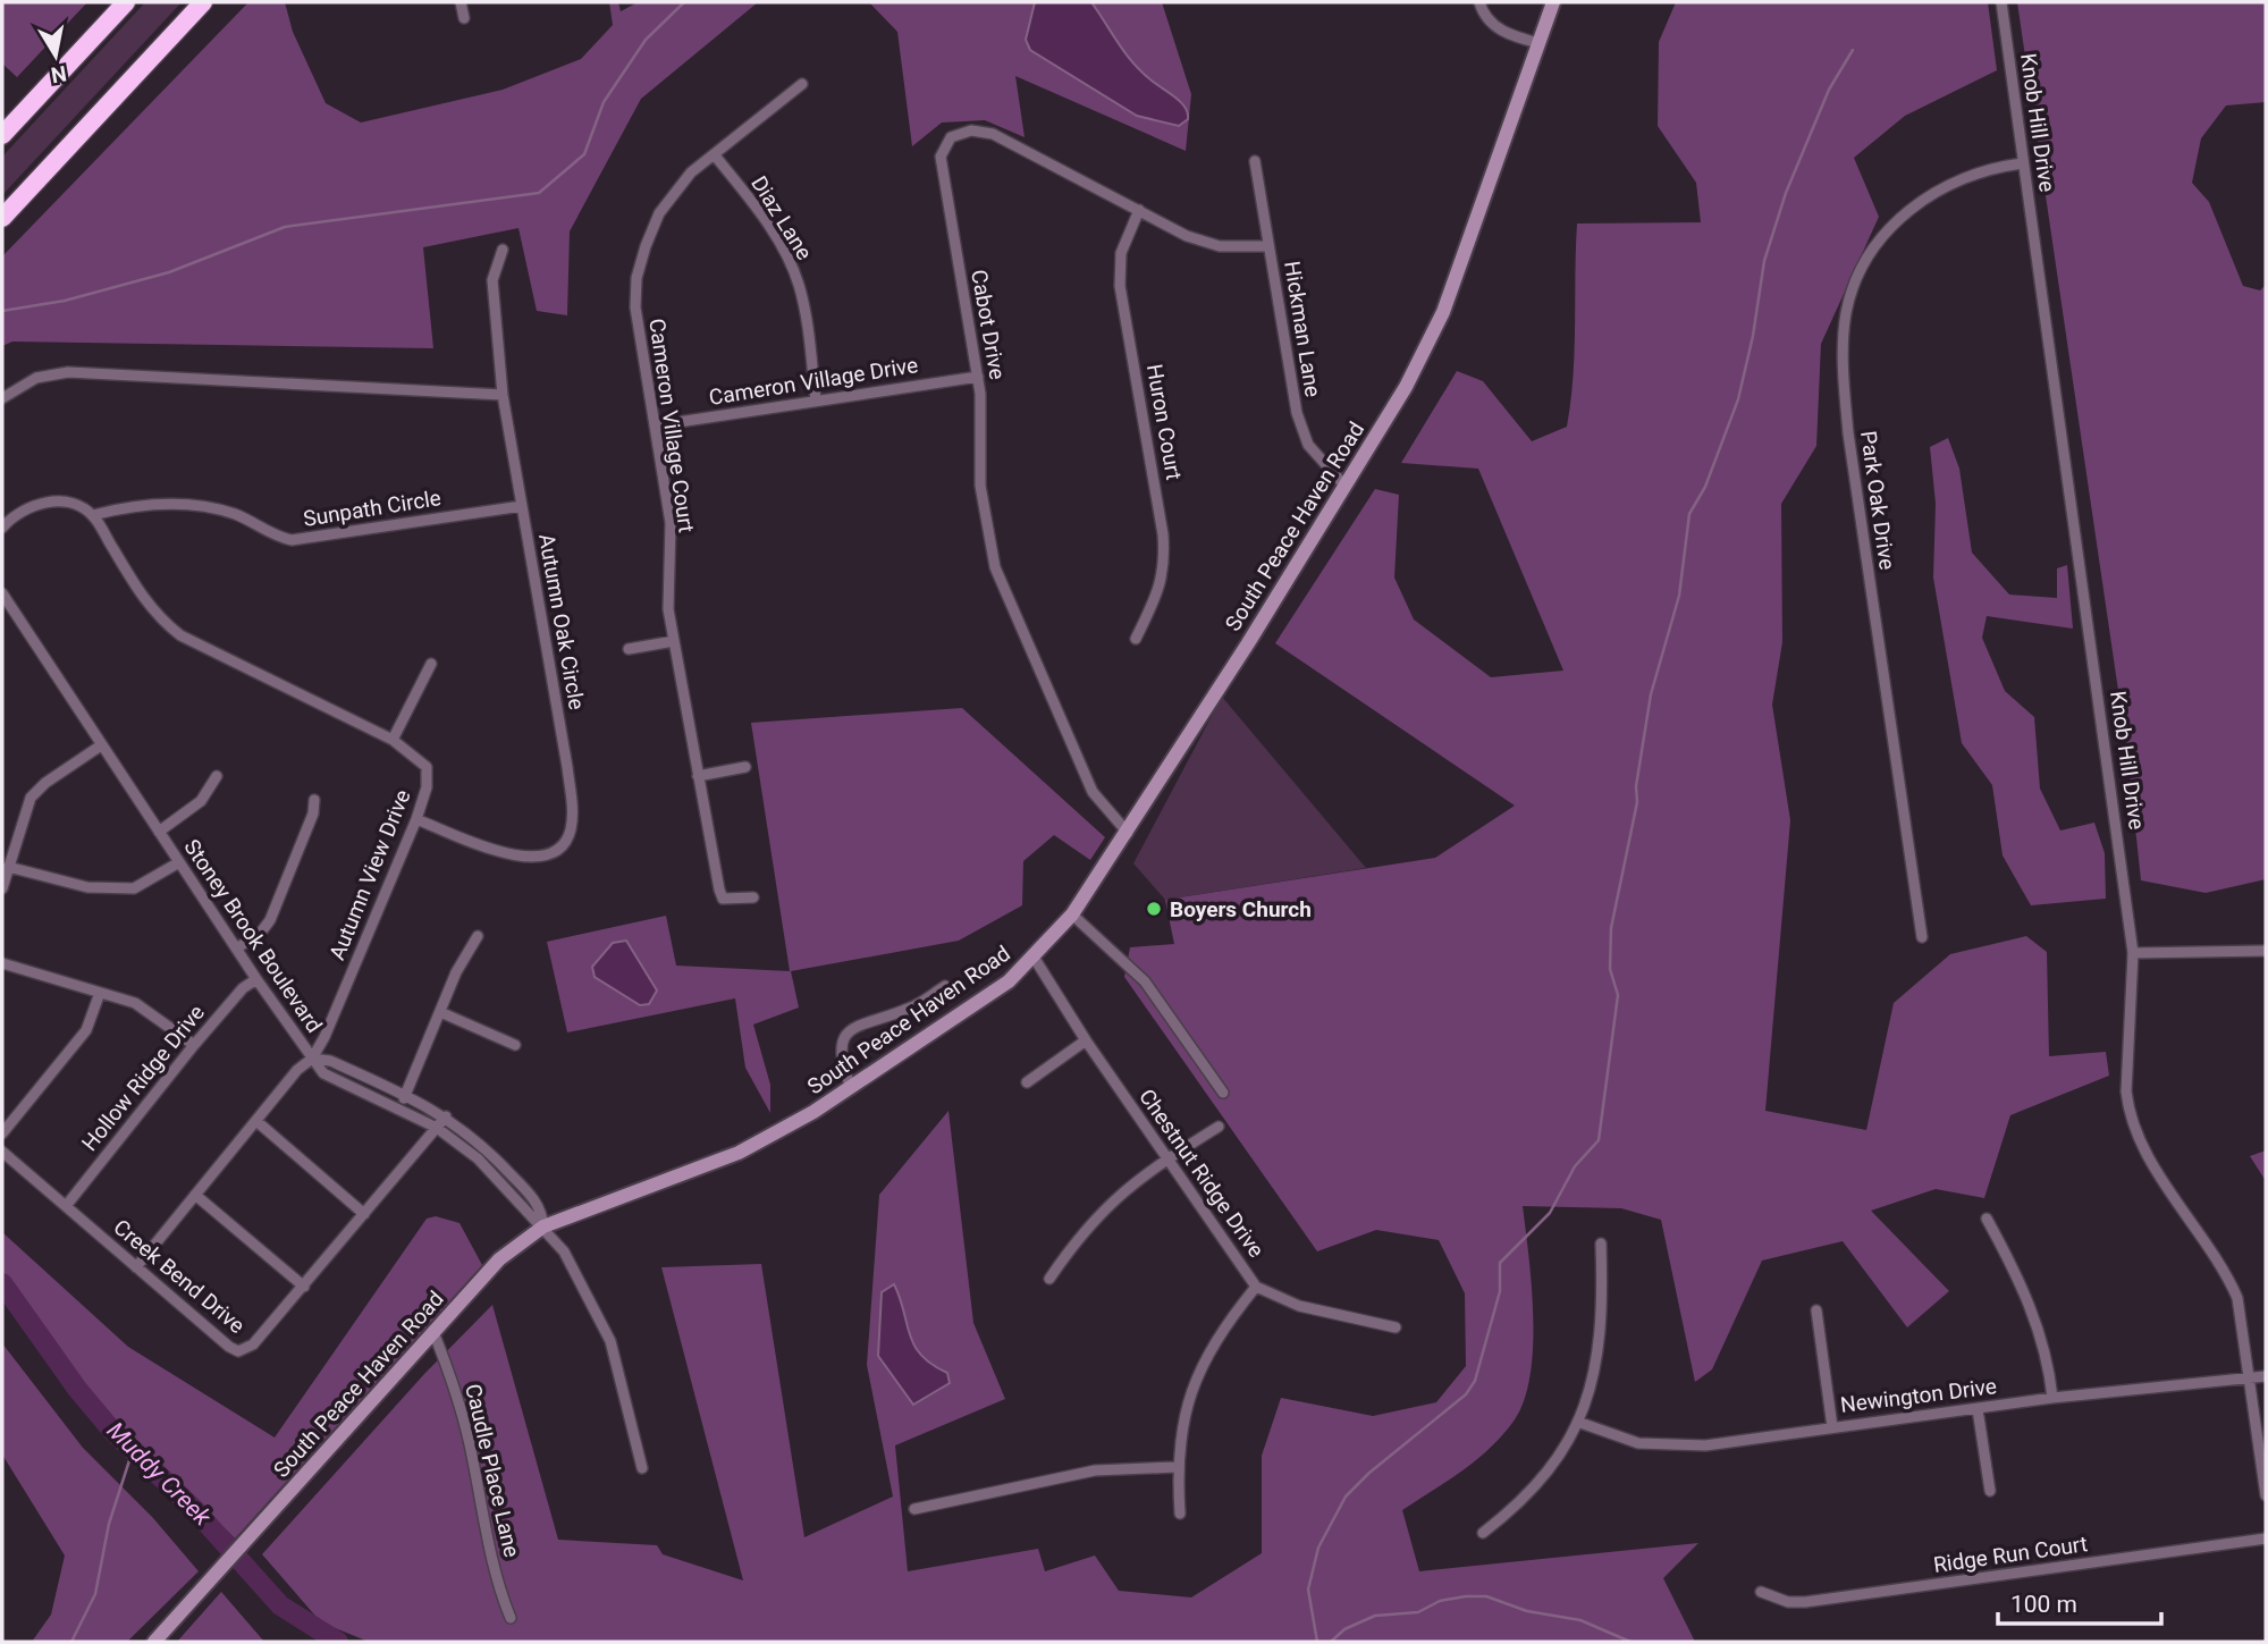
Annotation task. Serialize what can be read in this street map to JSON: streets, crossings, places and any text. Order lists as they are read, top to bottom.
{
  "streets": {
    "main road": ["South Peace Haven Road"],
    "street": [
      "Knob Hill Drive",
      "Diaz Lane",
      "Cabot Drive",
      "Hickman Lane",
      "Cameron Village Drive",
      "Huron Court",
      "Cameron Village Court",
      "Park Oak Drive",
      "Sunpath Circle",
      "Autumn Oak Circle",
      "Autumn View Drive",
      "Stoney Brook Boulevard",
      "Hollow Ridge Drive",
      "Chestnut Ridge Drive",
      "Creek Bend Drive",
      "Newington Drive",
      "Caudle Place Lane",
      "Ridge Run Court"
    ]
  },
  "crossings": [
    ["Knob Hill Drive", "Park Oak Drive"],
    ["Knob Hill Drive", "Newington Drive"],
    ["Diaz Lane", "Cameron Village Drive"],
    ["Diaz Lane", "Cameron Village Court"],
    ["Cabot Drive", "Hickman Lane"],
    ["Cabot Drive", "Cameron Village Drive"],
    ["Cabot Drive", "Huron Court"],
    ["Cabot Drive", "South Peace Haven Road"],
    ["Hickman Lane", "South Peace Haven Road"],
    ["Cameron Village Drive", "Cameron Village Court"],
    ["Sunpath Circle", "Autumn Oak Circle"],
    ["Sunpath Circle", "Autumn View Drive"],
    ["South Peace Haven Road", "Stoney Brook Boulevard"],
    ["South Peace Haven Road", "Chestnut Ridge Drive"],
    ["South Peace Haven Road", "Caudle Place Lane"],
    ["Autumn Oak Circle", "Autumn View Drive"],
    ["Autumn View Drive", "Stoney Brook Boulevard"],
    ["Autumn View Drive", "Creek Bend Drive"],
    ["Stoney Brook Boulevard", "Hollow Ridge Drive"],
    ["Stoney Brook Boulevard", "Creek Bend Drive"],
    ["Hollow Ridge Drive", "Creek Bend Drive"]
  ],
  "water": ["Muddy Creek"],
  "places": ["Boyers Church"],
  "scale_bar": "100 m",
  "north": "bottom"
}
